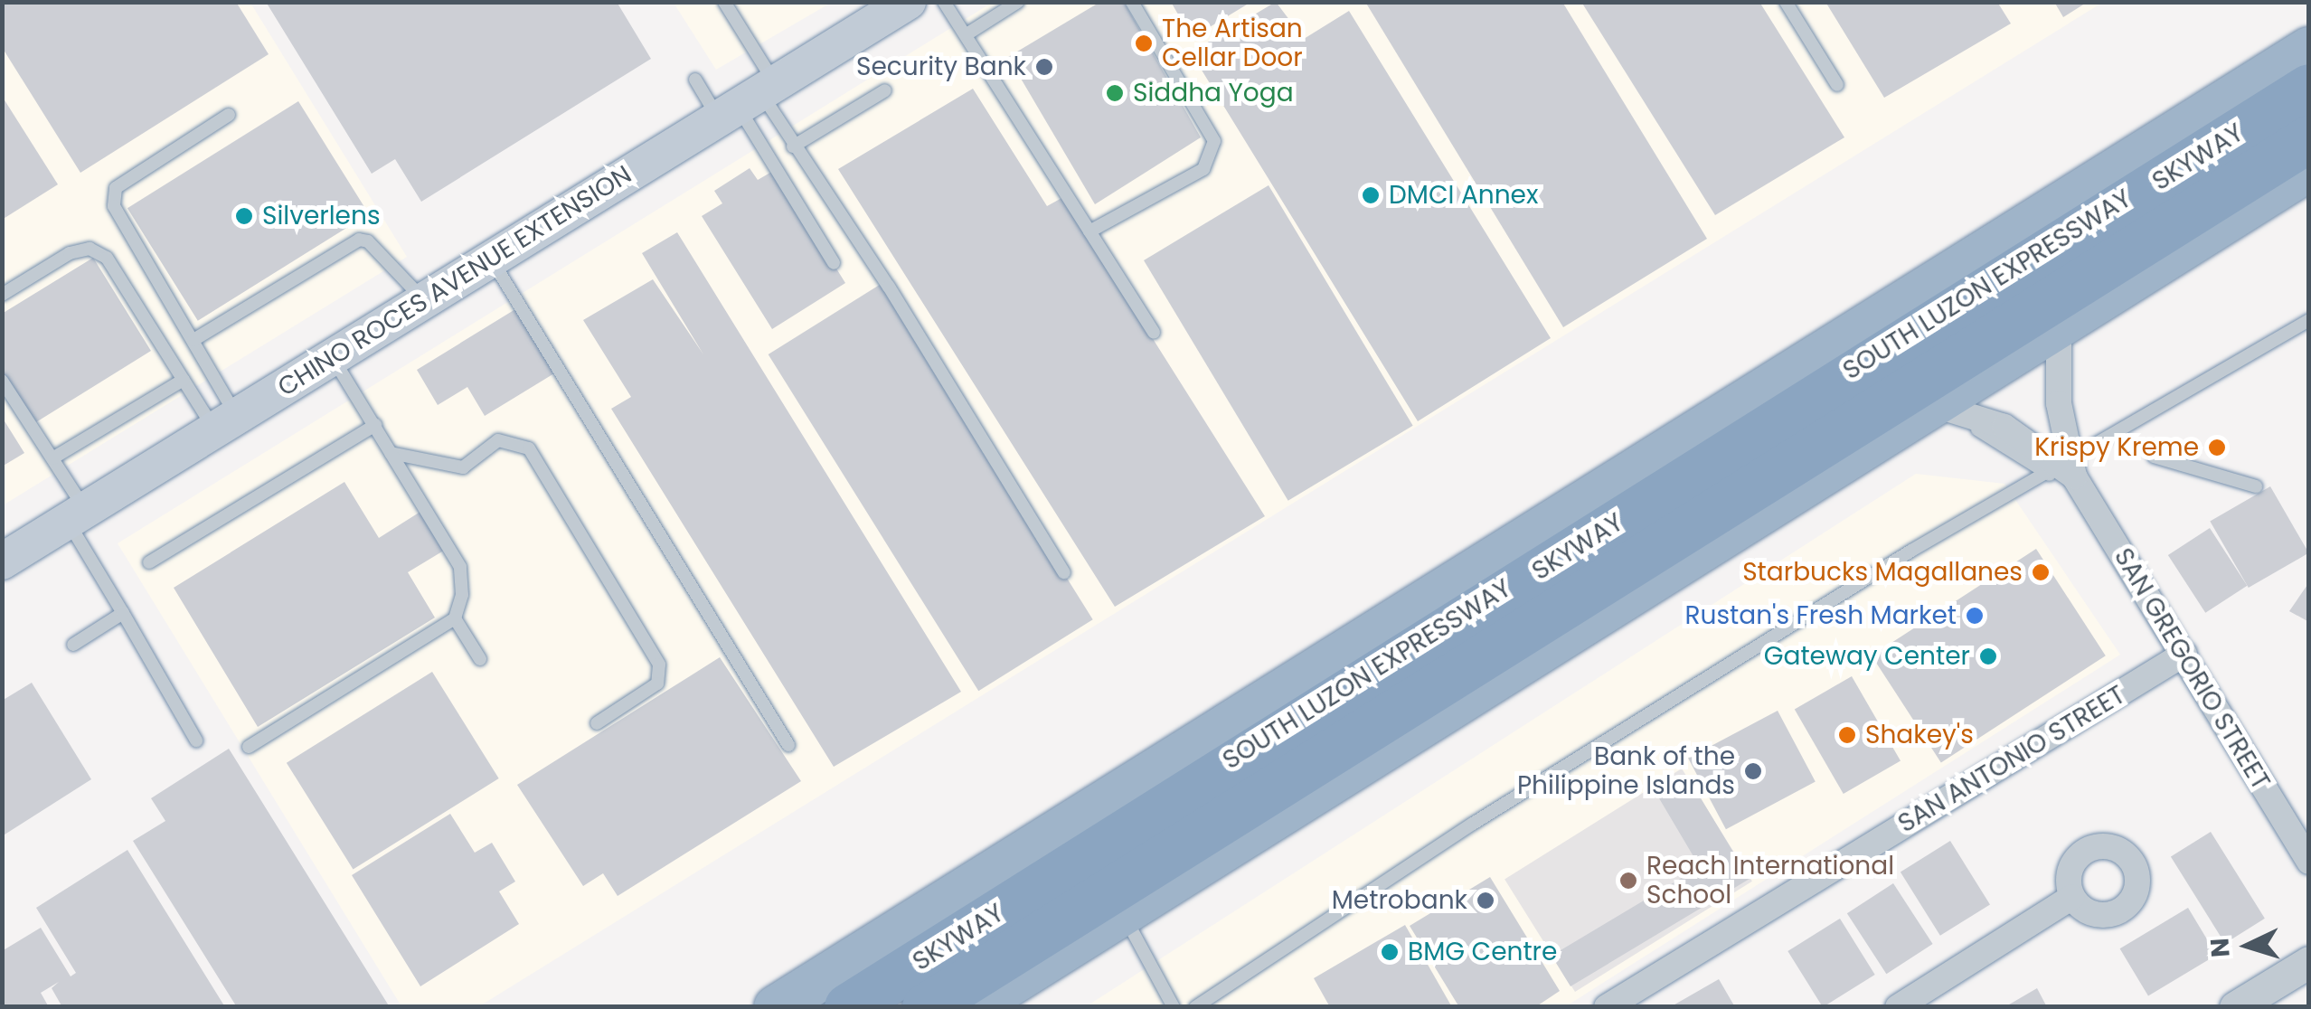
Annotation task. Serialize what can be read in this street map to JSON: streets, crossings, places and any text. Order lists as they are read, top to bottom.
{
  "streets": {
    "highway": ["SKYWAY", "SOUTH LUZON EXPRESSWAY"],
    "main road": ["CHINO ROCES AVENUE EXTENSION"],
    "street": ["SAN GREGORIO STREET", "SAN ANTONIO STREET"]
  },
  "crossings": [
    ["SKYWAY", "SOUTH LUZON EXPRESSWAY"],
    ["SAN GREGORIO STREET", "SAN ANTONIO STREET"]
  ],
  "places": [
    "The Artisan Cellar Door",
    "Security Bank",
    "Siddha Yoga",
    "DMCI Annex",
    "Silverlens",
    "Krispy Kreme",
    "Starbucks Magallanes",
    "Rustan's Fresh Market",
    "Gateway Center",
    "Shakey's",
    "Bank of the Philippine Islands",
    "Reach International School",
    "Metrobank",
    "BMG Centre"
  ],
  "north": "left"
}
